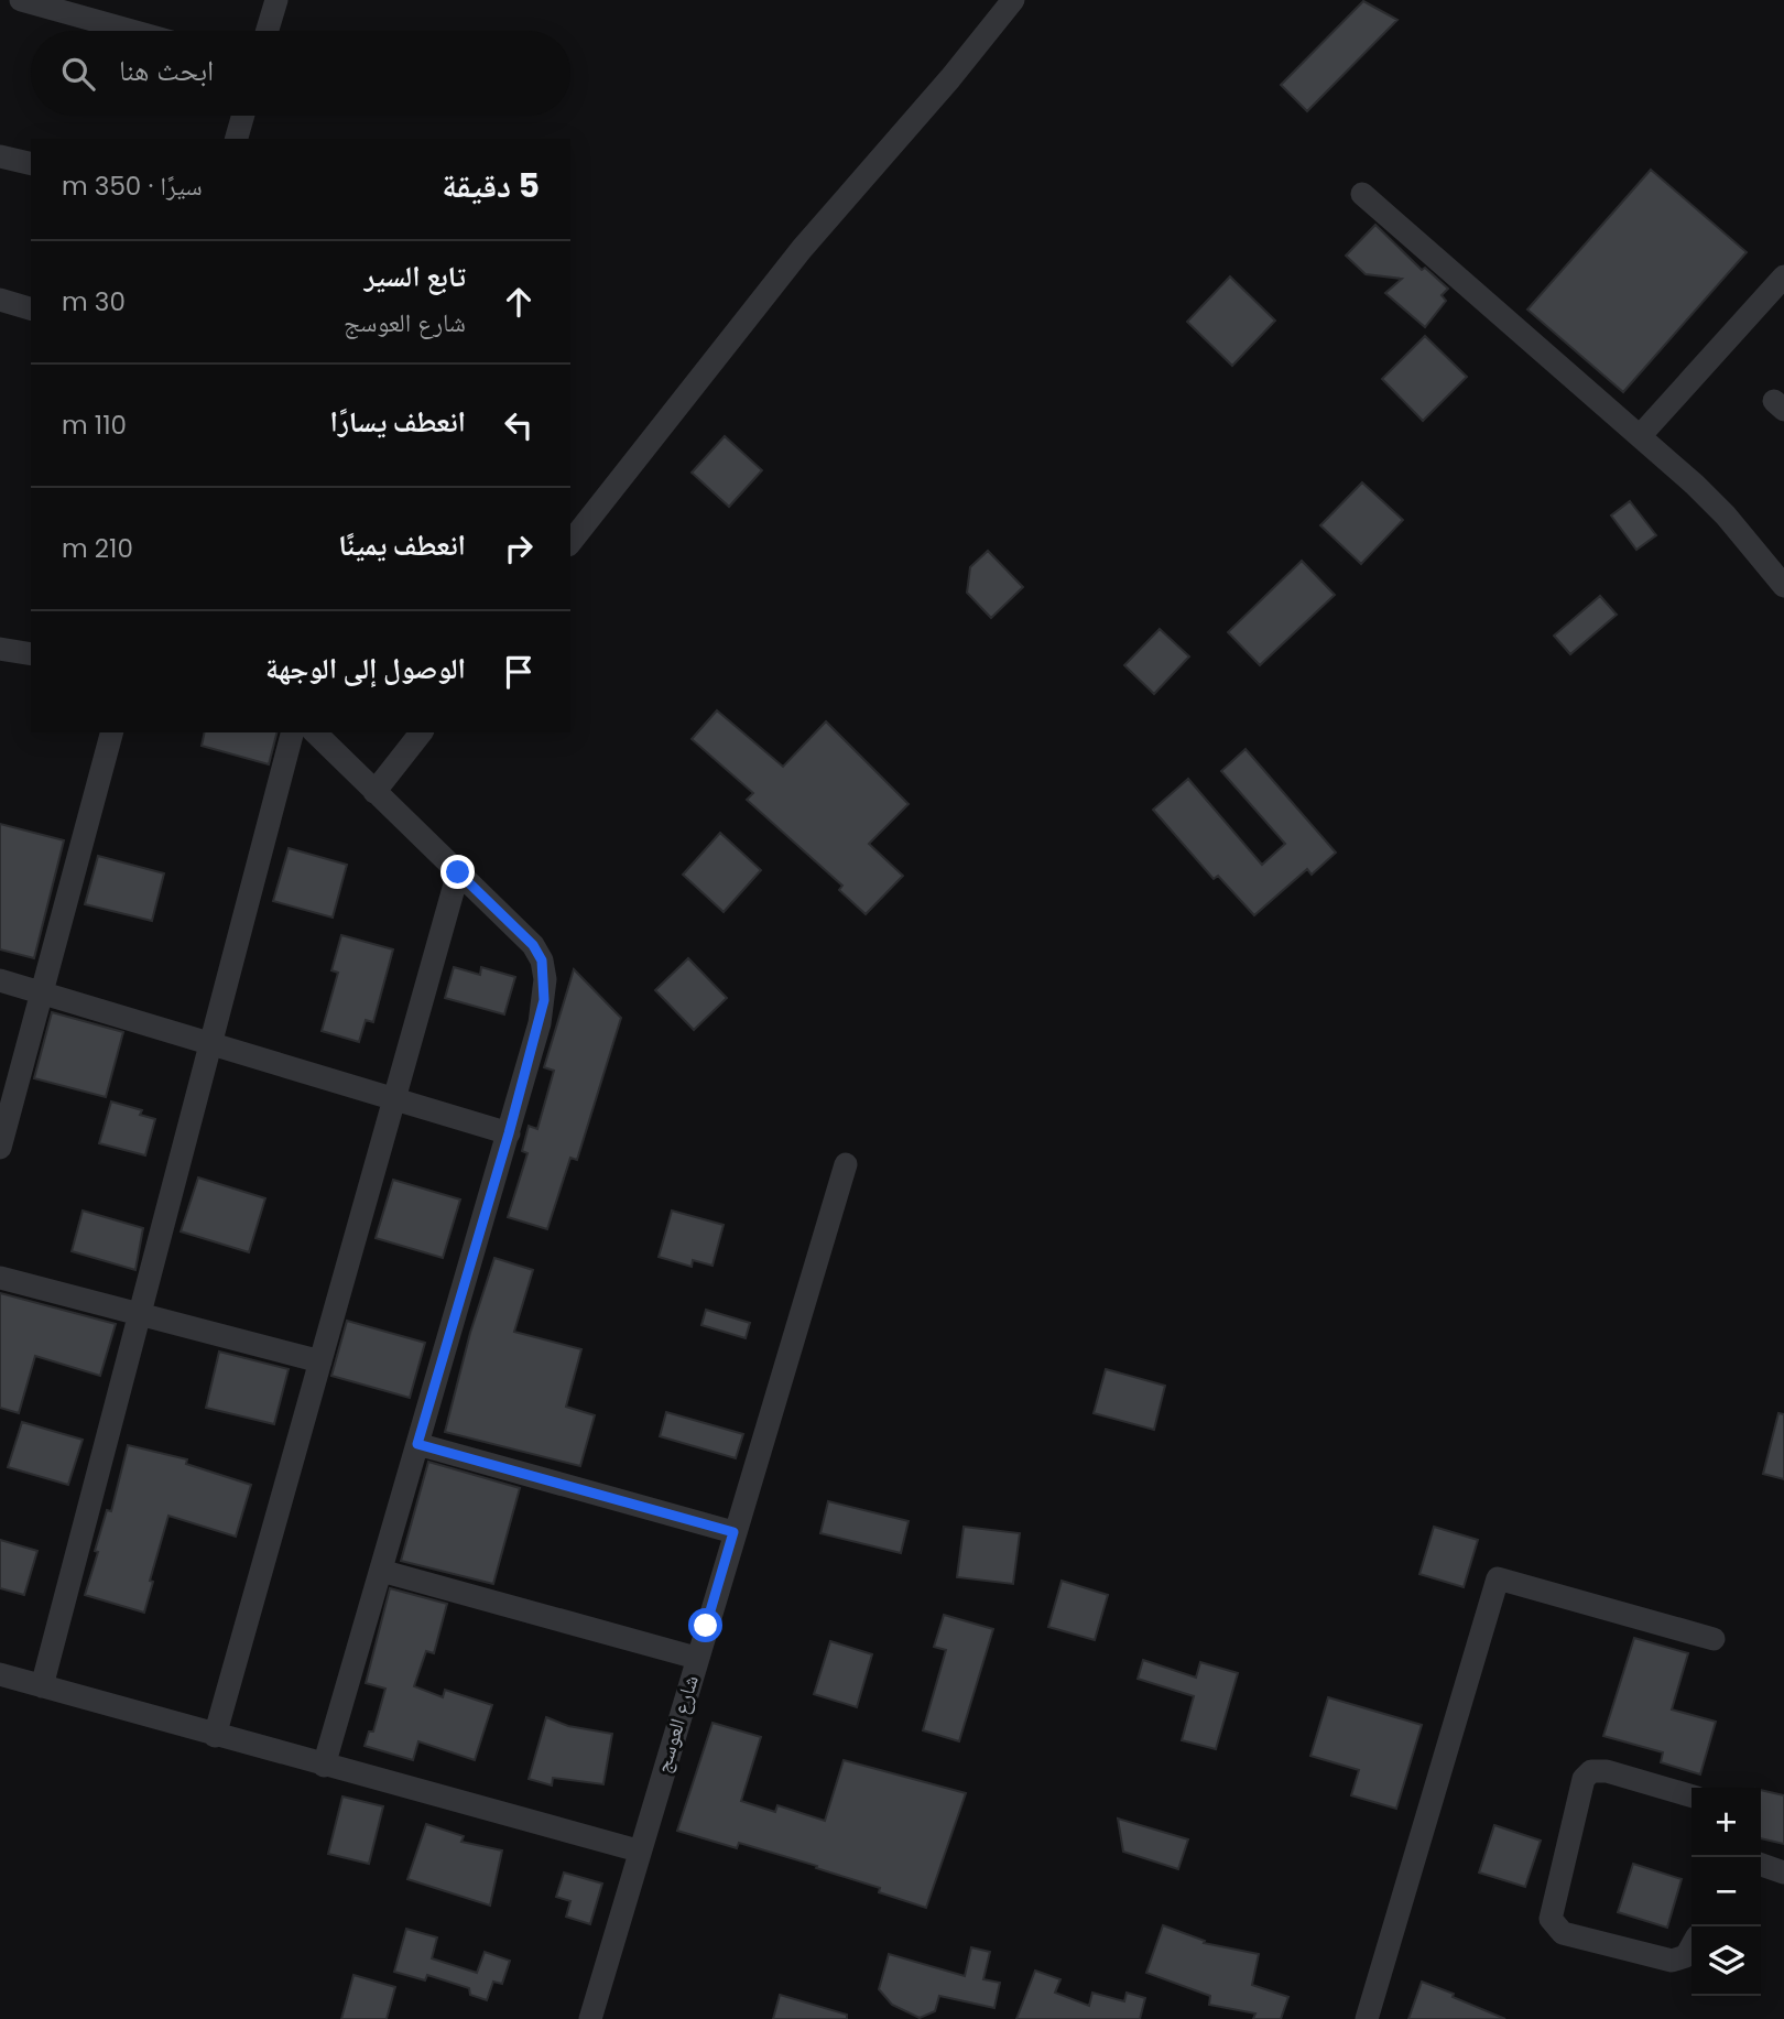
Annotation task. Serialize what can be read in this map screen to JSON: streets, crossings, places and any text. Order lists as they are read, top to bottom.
{
  "streets": {
    "street": ["شارع العوسج"]
  },
  "page": {
    "search": "ابحث هنا",
    "heading": ["5 دقيقة", "سيرًا · 350 m"],
    "list": [
      ["تابع السير", "شارع العوسج", "30 m"],
      ["انعطف يسارًا", "110 m"],
      ["انعطف يمينًا", "210 m"],
      "الوصول إلى الوجهة"
    ],
    "map_buttons": ["+", "−"]
  }
}
